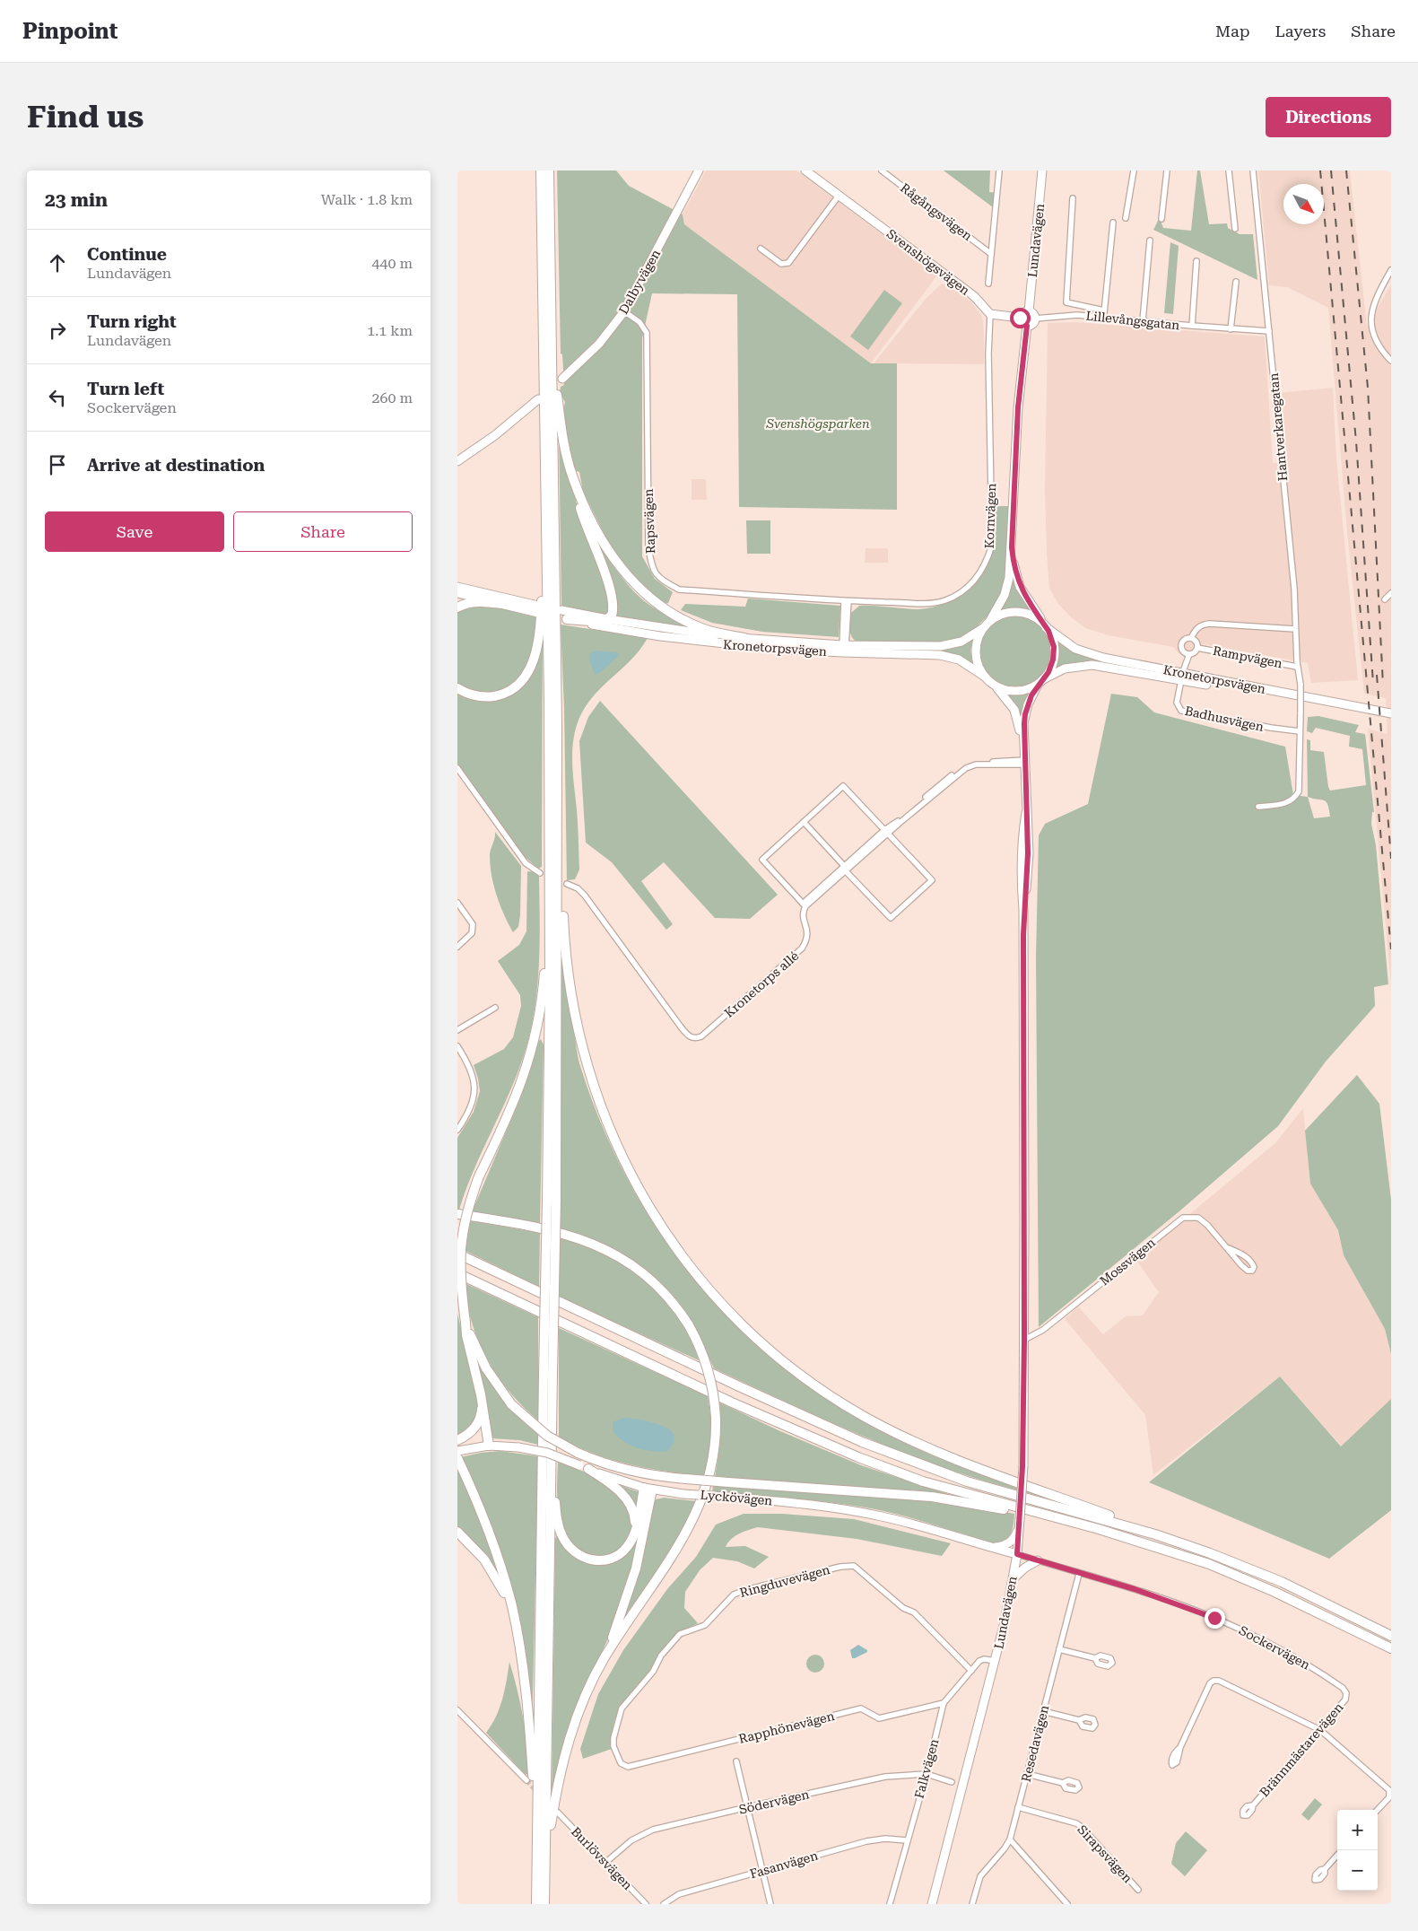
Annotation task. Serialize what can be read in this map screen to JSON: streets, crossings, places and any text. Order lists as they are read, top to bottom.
{
  "streets": {
    "main road": [
      "Lundavägen",
      "Svenshögsvägen",
      "Dalbyvägen",
      "Kronetorpsvägen",
      "Lyckövägen"
    ],
    "street": [
      "Rågångsvägen",
      "Lillevångsgatan",
      "Hantverkaregatan",
      "Kornvägen",
      "Rapsvägen",
      "Rampvägen",
      "Badhusvägen",
      "Kronetorps allé",
      "Mossvägen",
      "Ringduvevägen",
      "Sockervägen",
      "Rapphönevägen",
      "Resedavägen",
      "Brännmästarevägen",
      "Falkvägen",
      "Södervägen",
      "Sirapsvägen",
      "Burlövsvägen",
      "Fasanvägen"
    ]
  },
  "crossings": [
    ["Lundavägen", "Lillevångsgatan"],
    ["Lundavägen", "Kronetorpsvägen"],
    ["Lundavägen", "Mossvägen"],
    ["Lundavägen", "Lyckövägen"],
    ["Lundavägen", "Sockervägen"],
    ["Lundavägen", "Falkvägen"],
    ["Svenshögsvägen", "Kornvägen"],
    ["Dalbyvägen", "Rapsvägen"],
    ["Lillevångsgatan", "Hantverkaregatan"],
    ["Hantverkaregatan", "Rampvägen"],
    ["Hantverkaregatan", "Badhusvägen"],
    ["Kornvägen", "Rapsvägen"],
    ["Kronetorpsvägen", "Badhusvägen"],
    ["Lyckövägen", "Sockervägen"],
    ["Ringduvevägen", "Rapphönevägen"],
    ["Ringduvevägen", "Falkvägen"],
    ["Sockervägen", "Resedavägen"],
    ["Sockervägen", "Brännmästarevägen"],
    ["Rapphönevägen", "Falkvägen"],
    ["Resedavägen", "Sirapsvägen"],
    ["Falkvägen", "Södervägen"],
    ["Falkvägen", "Fasanvägen"],
    ["Södervägen", "Burlövsvägen"]
  ],
  "parks": ["Svenshögsparken"],
  "north": "bottom right",
  "page": {
    "header": "Pinpoint",
    "nav": ["Map", "Layers", "Share"],
    "buttons": [
      "Directions",
      ["Save", "Share"]
    ],
    "title": "Find us",
    "heading": ["23 min", "Walk · 1.8 km"],
    "list": [
      ["Continue", "Lundavägen", "440 m"],
      ["Turn right", "Lundavägen", "1.1 km"],
      ["Turn left", "Sockervägen", "260 m"],
      "Arrive at destination"
    ],
    "map_buttons": ["+", "−"]
  }
}
